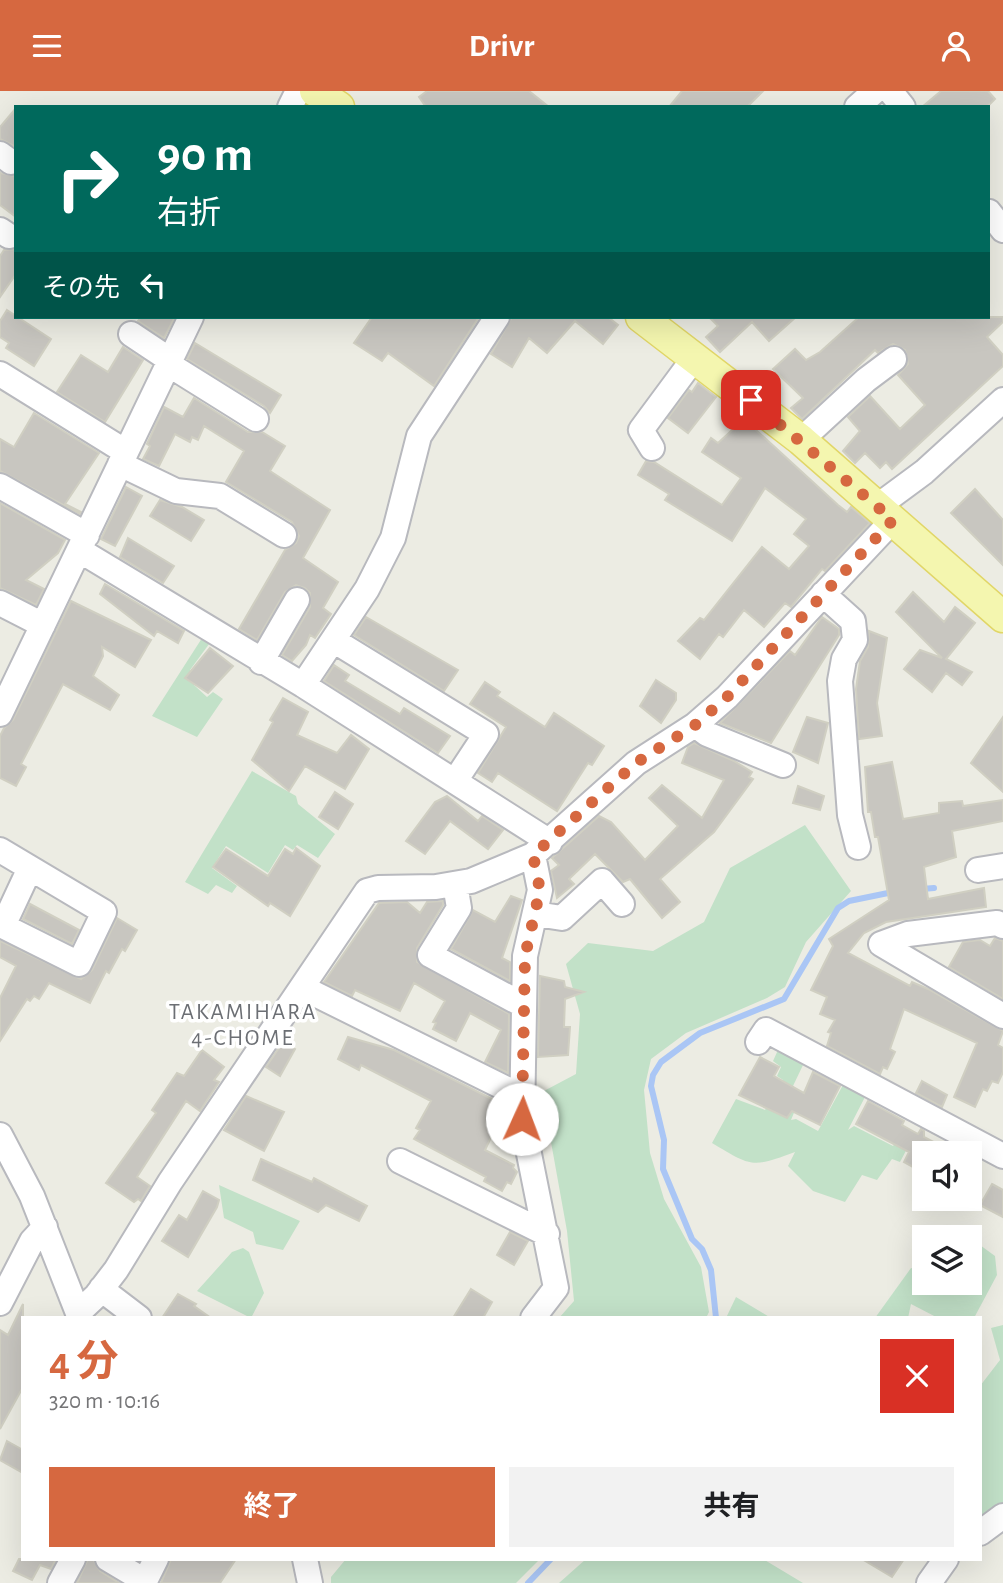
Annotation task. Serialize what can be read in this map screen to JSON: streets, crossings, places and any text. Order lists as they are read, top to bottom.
{
  "districts": ["TAKAMIHARA 4-CHOME"],
  "page": {
    "header": "Drivr",
    "turn": ["90 m", "右折"],
    "then": "その先",
    "heading": ["4 分", "320 m · 10:16"],
    "buttons": ["終了", "共有"]
  }
}
